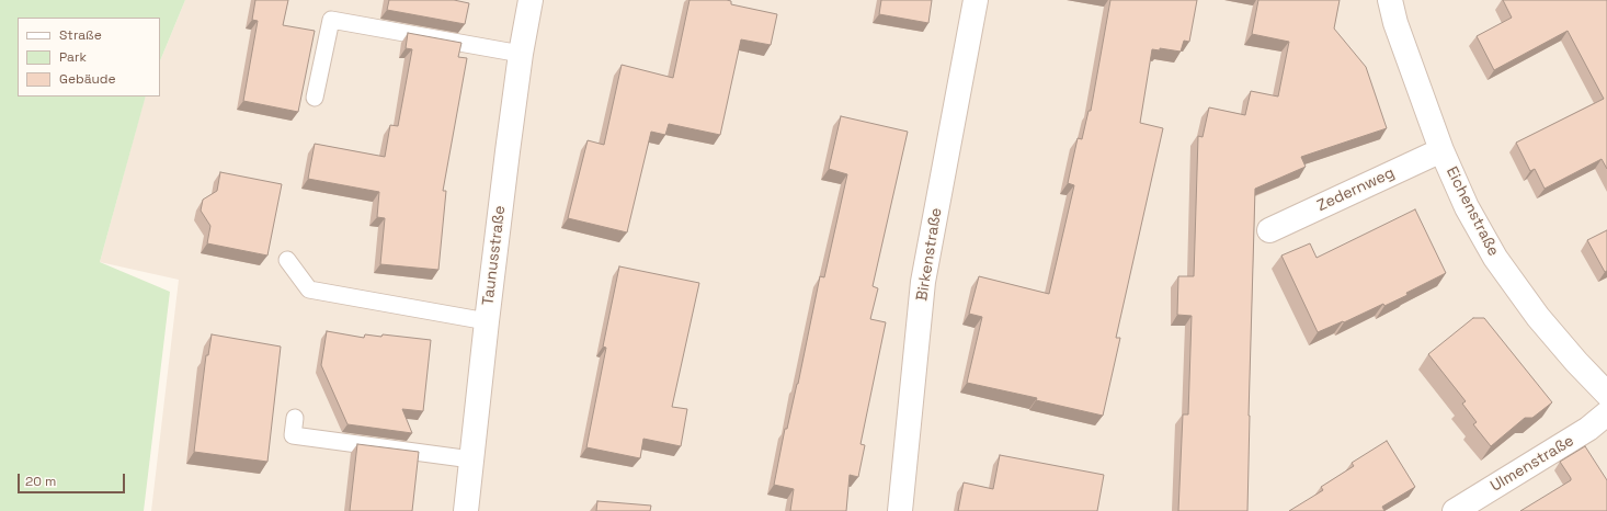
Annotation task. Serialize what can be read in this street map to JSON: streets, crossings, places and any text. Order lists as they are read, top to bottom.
{
  "streets": {
    "street": [
      "Zedernweg",
      "Eichenstraße",
      "Birkenstraße",
      "Taunusstraße",
      "Ulmenstraße"
    ]
  },
  "crossings": [
    ["Zedernweg", "Eichenstraße"]
  ],
  "legend": ["Straße", "Park", "Gebäude"],
  "scale_bar": "20 m"
}
